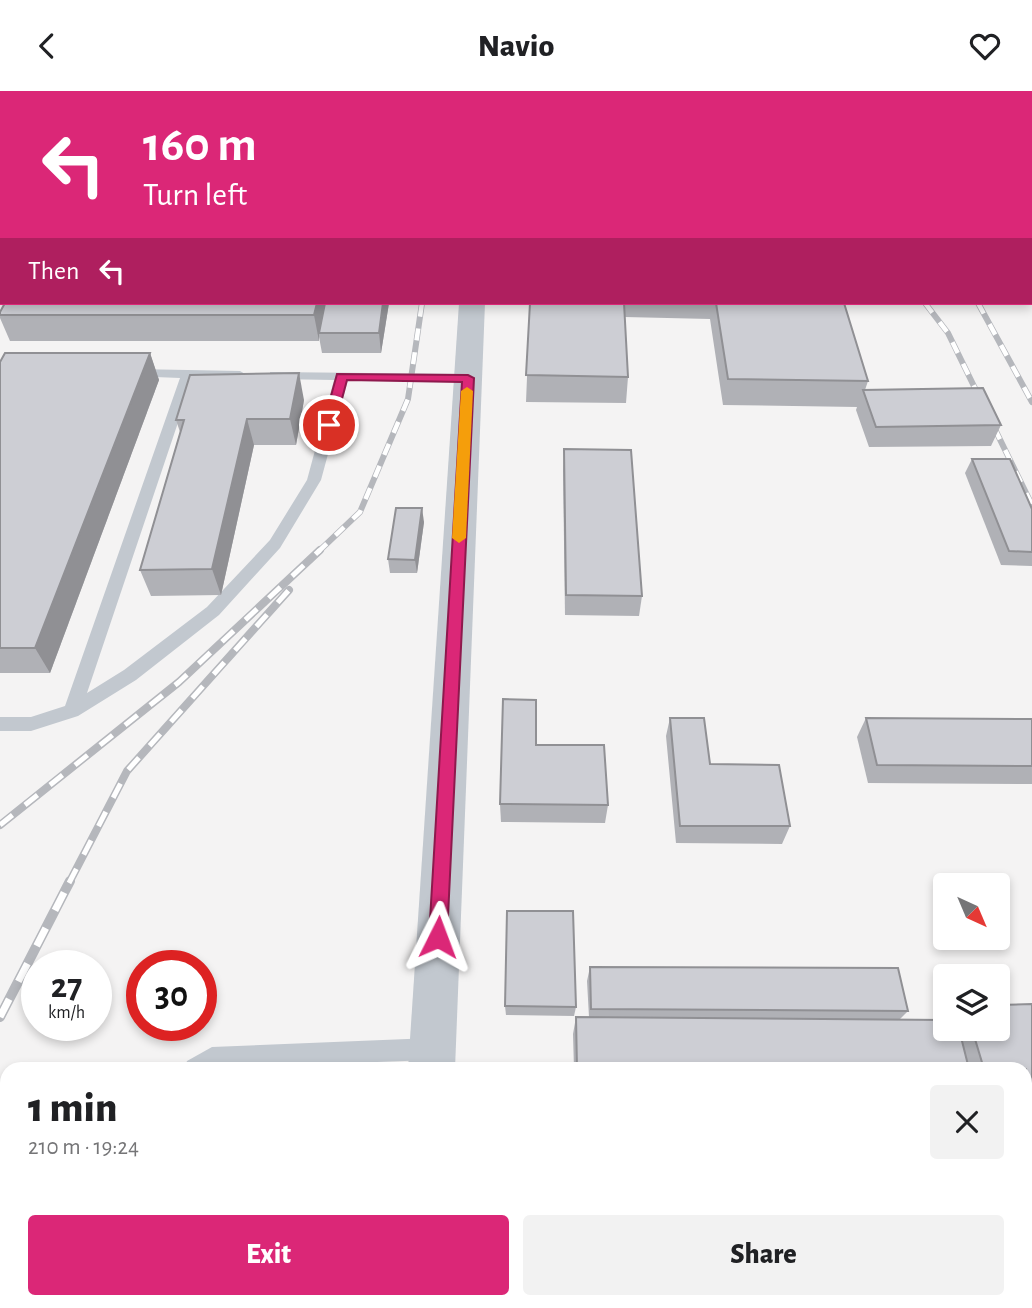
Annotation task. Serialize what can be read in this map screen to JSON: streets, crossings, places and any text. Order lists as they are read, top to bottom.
{
  "north": "bottom right",
  "page": {
    "header": "Navio",
    "turn": ["160 m", "Turn left"],
    "then": "Then",
    "speed": "27 km/h",
    "limit": "30",
    "heading": ["1 min", "210 m · 19:24"],
    "buttons": ["Exit", "Share"]
  }
}
